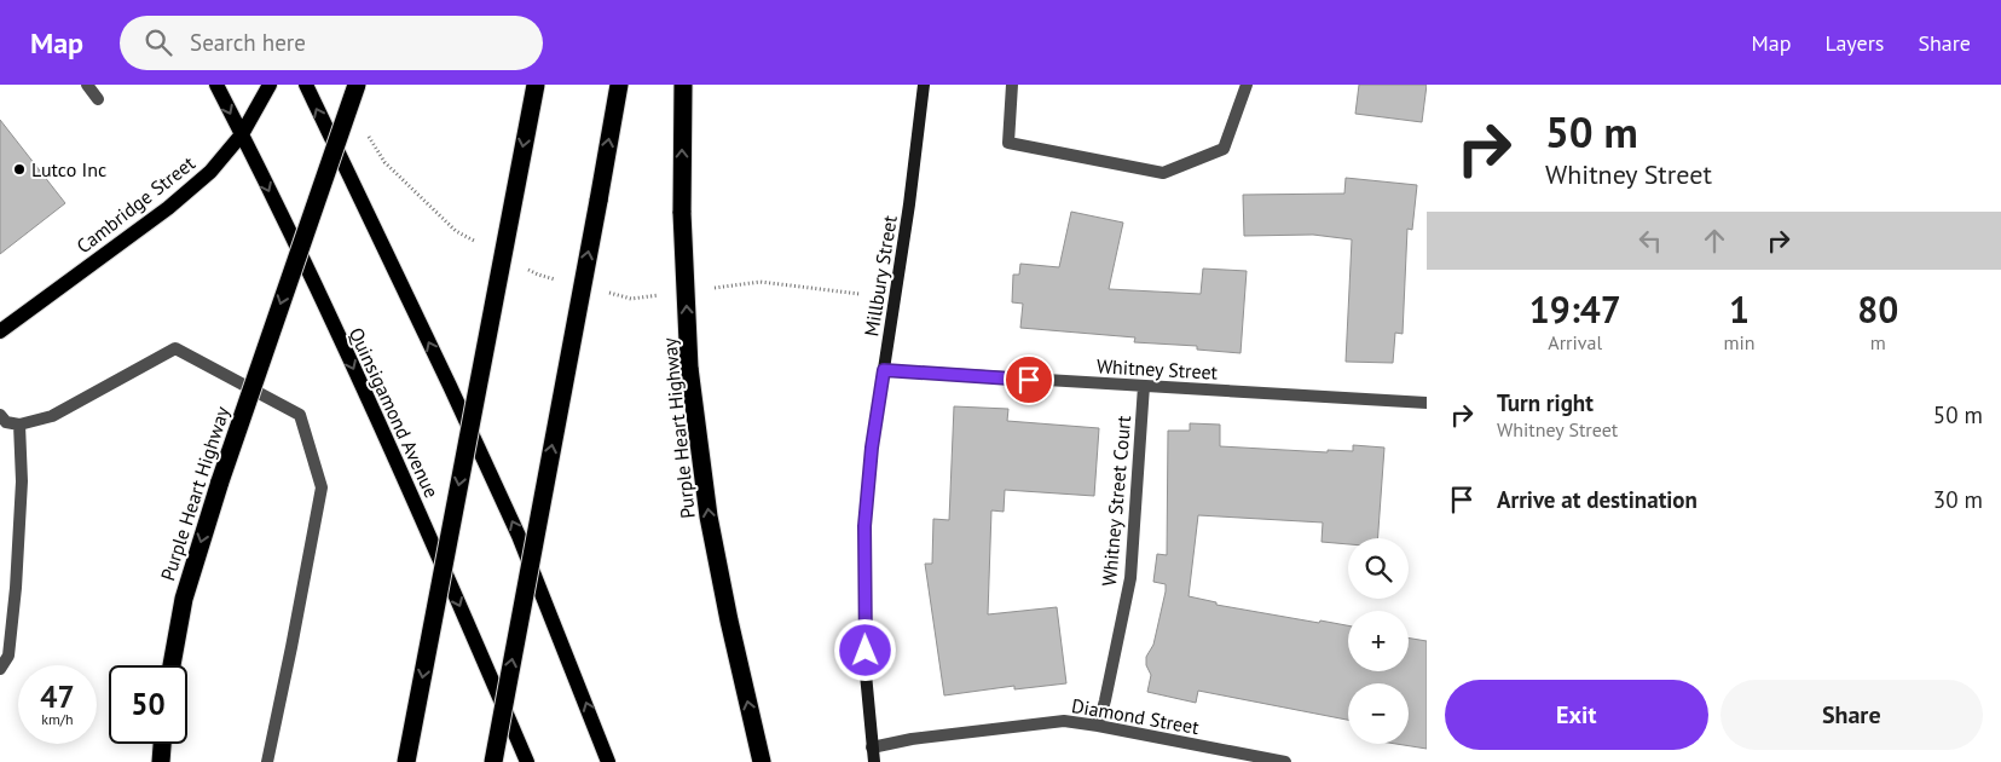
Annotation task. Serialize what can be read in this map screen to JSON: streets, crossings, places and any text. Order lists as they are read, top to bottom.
{
  "streets": {
    "highway": ["Purple Heart Highway"],
    "main road": ["Cambridge Street", "Millbury Street", "Quinsigamond Avenue"],
    "street": ["Whitney Street", "Whitney Street Court", "Diamond Street"]
  },
  "crossings": [
    ["Cambridge Street", "Quinsigamond Avenue"],
    ["Millbury Street", "Whitney Street"],
    ["Millbury Street", "Diamond Street"],
    ["Whitney Street", "Whitney Street Court"],
    ["Whitney Street Court", "Diamond Street"]
  ],
  "places": ["Lutco Inc"],
  "page": {
    "header": "Map",
    "search": "Search here",
    "nav": ["Map", "Layers", "Share"],
    "turn": ["50 m", "Whitney Street"],
    "eta": [
      "19:47",
      "Arrival",
      "1",
      "min",
      "80",
      "m"
    ],
    "list": [
      {
        "name": "Turn right",
        "note": "Whitney Street",
        "value": "50 m"
      },
      {
        "name": "Arrive at destination",
        "value": "30 m"
      }
    ],
    "map_buttons": ["+", "−"],
    "speed": "47 km/h",
    "limit": "50",
    "buttons": ["Exit", "Share"]
  }
}
